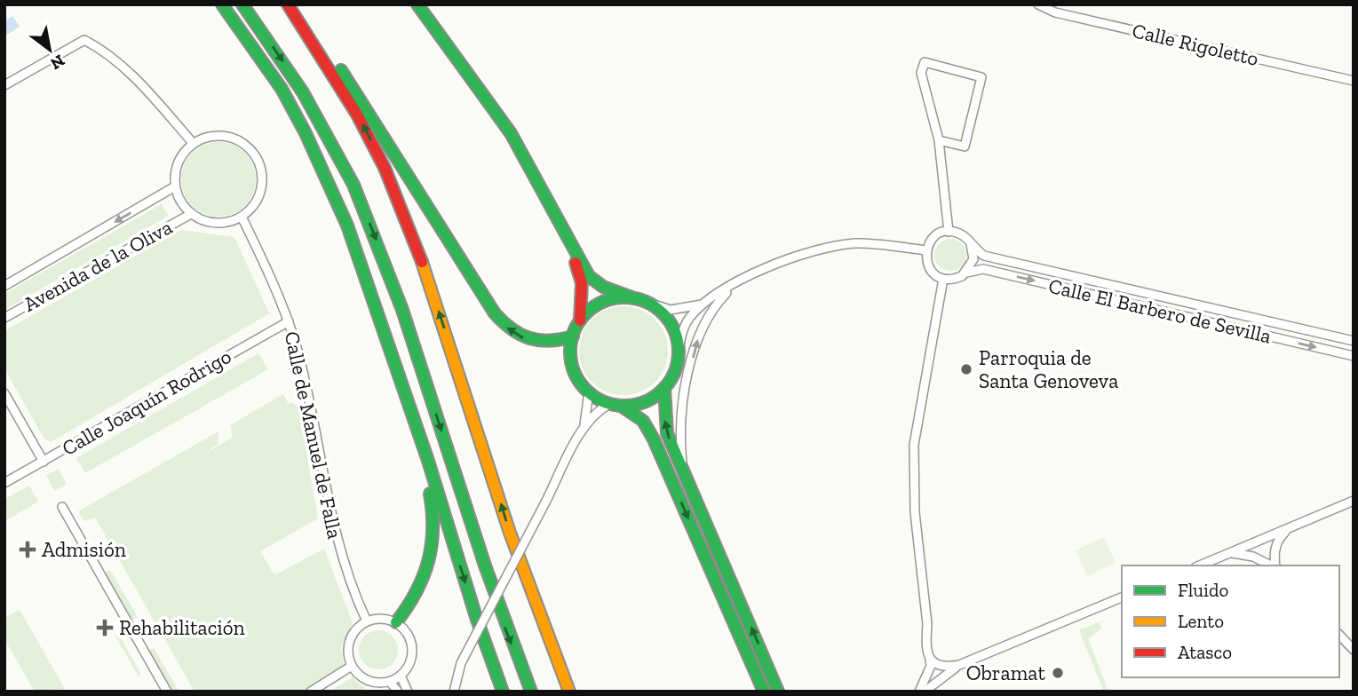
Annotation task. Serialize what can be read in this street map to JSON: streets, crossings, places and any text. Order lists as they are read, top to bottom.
{
  "streets": {
    "street": [
      "Calle Rigoletto",
      "Avenida de la Oliva",
      "Calle El Barbero de Sevilla",
      "Calle Joaquín Rodrigo",
      "Calle de Manuel de Falla"
    ]
  },
  "crossings": [
    ["Avenida de la Oliva", "Calle de Manuel de Falla"],
    ["Calle Joaquín Rodrigo", "Calle de Manuel de Falla"]
  ],
  "places": {
    "other": ["Parroquia de Santa Genoveva", "Obramat"],
    "health": ["Admisión", "Rehabilitación"]
  },
  "legend": ["Fluido", "Lento", "Atasco"],
  "north": "bottom right"
}
